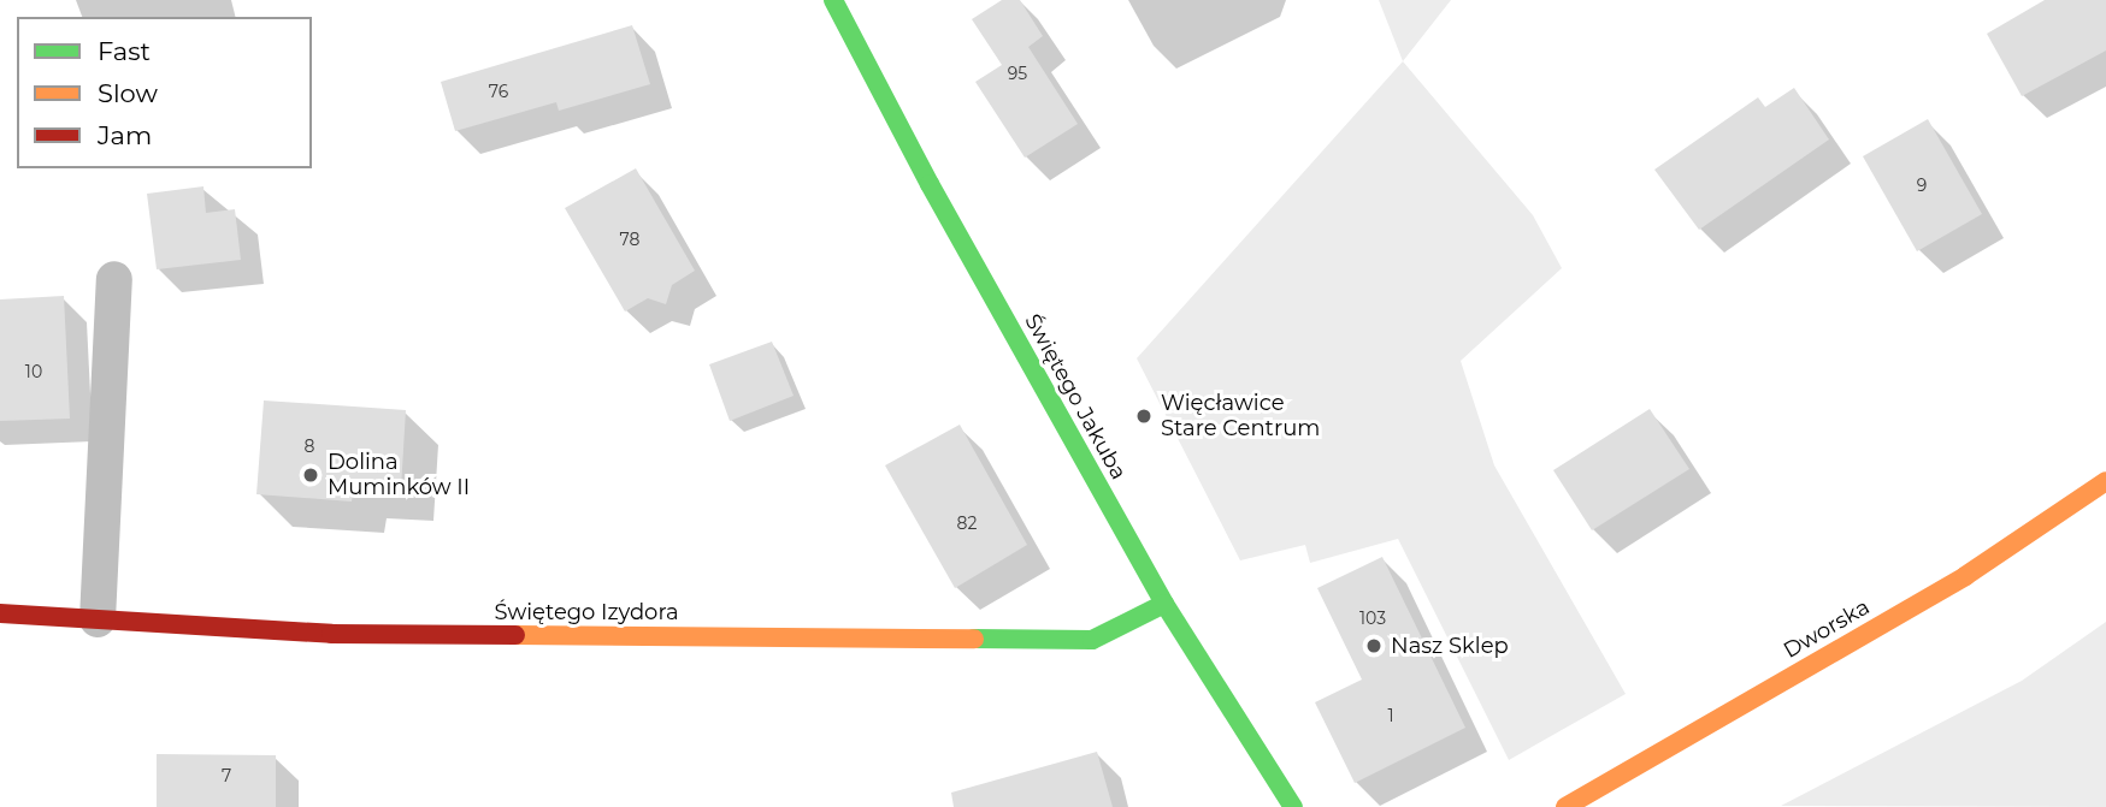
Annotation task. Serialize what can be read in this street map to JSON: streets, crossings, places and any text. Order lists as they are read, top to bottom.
{
  "streets": {
    "street": ["Świętego Jakuba", "Świętego Izydora", "Dworska"]
  },
  "crossings": [
    ["Świętego Jakuba", "Świętego Izydora"]
  ],
  "places": ["Więcławice Stare Centrum", "Dolina Muminków II", "Nasz Sklep"],
  "house_numbers": [
    "95",
    "76",
    "9",
    "78",
    "10",
    "8",
    "82",
    "103",
    "1",
    "7"
  ],
  "legend": ["Fast", "Slow", "Jam"]
}
